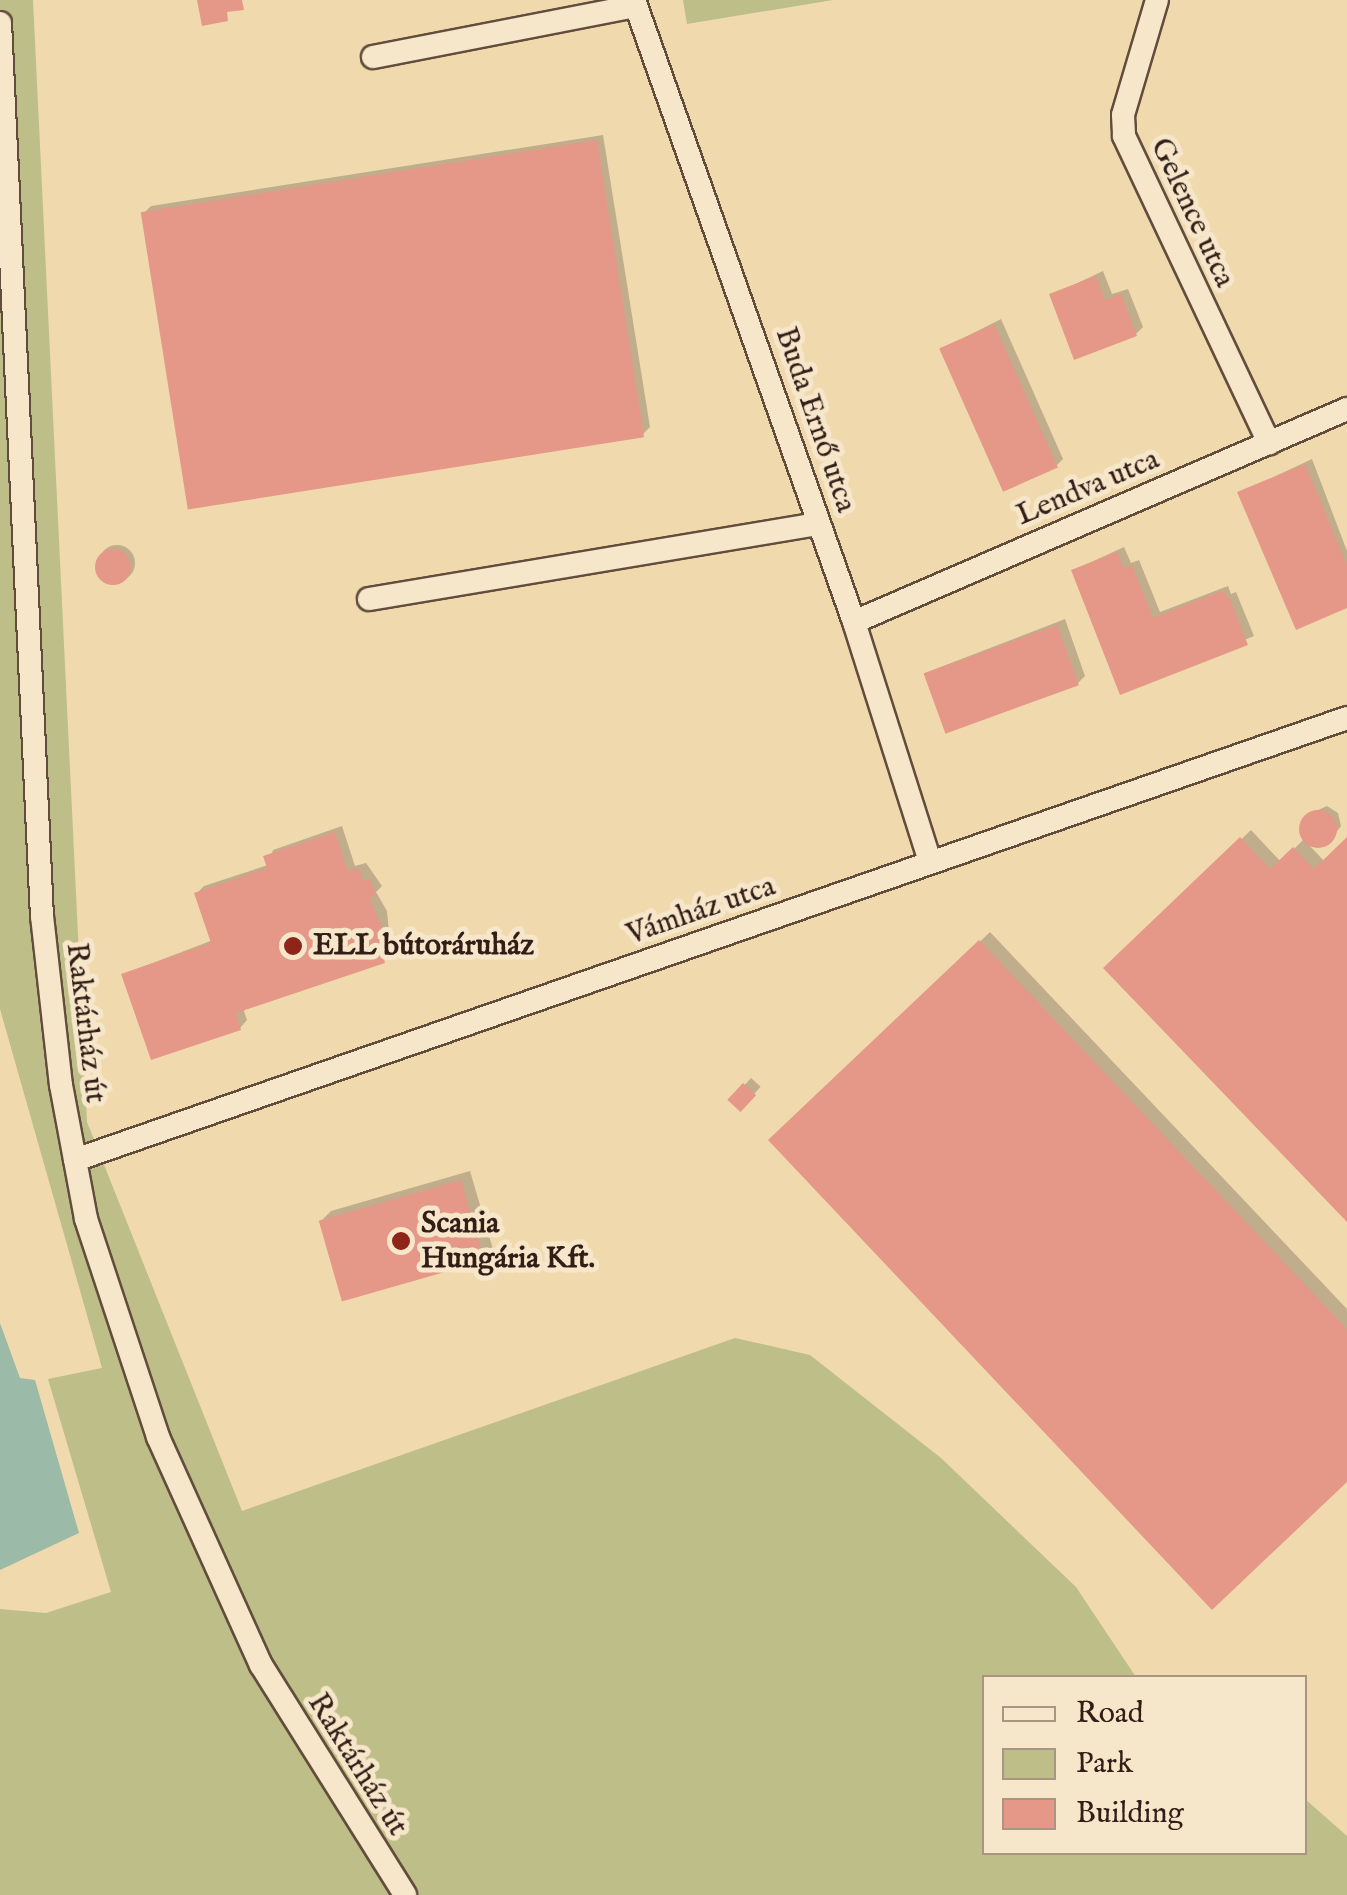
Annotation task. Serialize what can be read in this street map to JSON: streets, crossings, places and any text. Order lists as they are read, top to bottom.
{
  "streets": {
    "street": [
      "Gelence utca",
      "Buda Ernő utca",
      "Lendva utca",
      "Vámház utca",
      "Raktárház út"
    ]
  },
  "crossings": [
    ["Gelence utca", "Lendva utca"],
    ["Buda Ernő utca", "Lendva utca"],
    ["Buda Ernő utca", "Vámház utca"],
    ["Vámház utca", "Raktárház út"]
  ],
  "places": ["ELL bútoráruház", "Scania Hungária Kft."],
  "legend": ["Road", "Park", "Building"]
}
